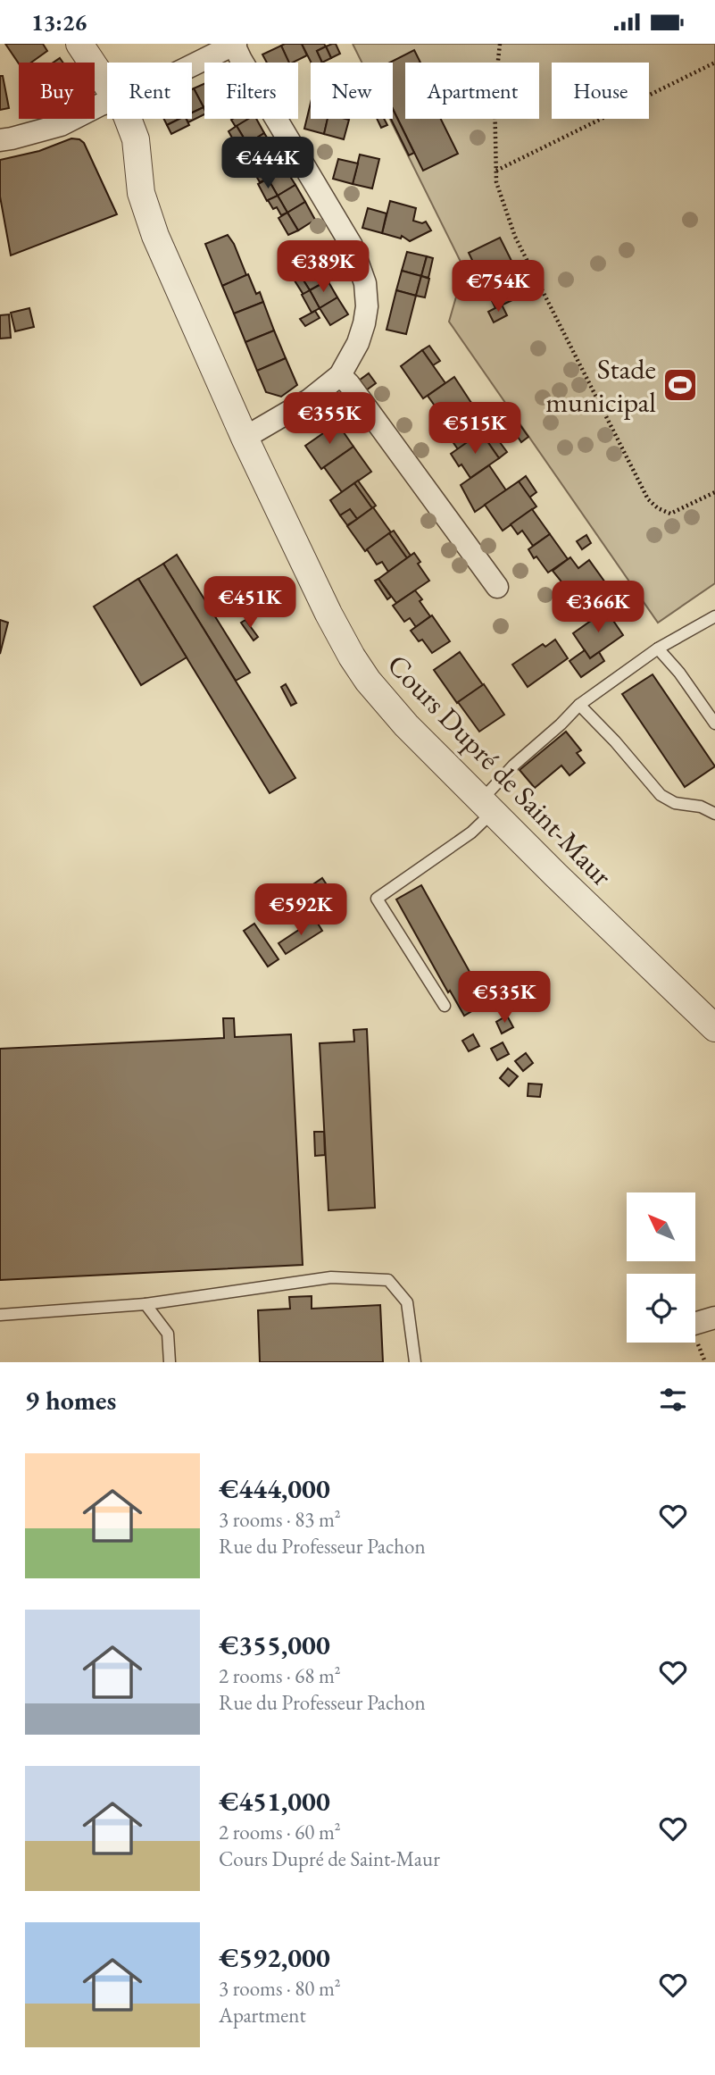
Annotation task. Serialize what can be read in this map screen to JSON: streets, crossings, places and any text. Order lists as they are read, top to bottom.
{
  "streets": {
    "street": ["Cours Dupré de Saint-Maur"]
  },
  "places": {
    "sports": ["Stade municipal"]
  },
  "north": "top left",
  "page": {
    "status": "13:26",
    "chip": [
      "Buy",
      "Rent",
      "Filters",
      "New",
      "Apartment",
      "House"
    ],
    "price": [
      "€444K",
      "€389K",
      "€754K",
      "€355K",
      "€515K",
      "€451K",
      "€366K",
      "€592K",
      "€535K"
    ],
    "heading": "9 homes",
    "list": [
      {
        "name": "€444,000",
        "note": "3 rooms · 83 m² · Rue du Professeur Pachon"
      },
      {
        "name": "€355,000",
        "note": "2 rooms · 68 m² · Rue du Professeur Pachon"
      },
      {
        "name": "€451,000",
        "note": "2 rooms · 60 m² · Cours Dupré de Saint-Maur"
      },
      {
        "name": "€592,000",
        "note": "3 rooms · 80 m² · Apartment"
      }
    ]
  }
}
